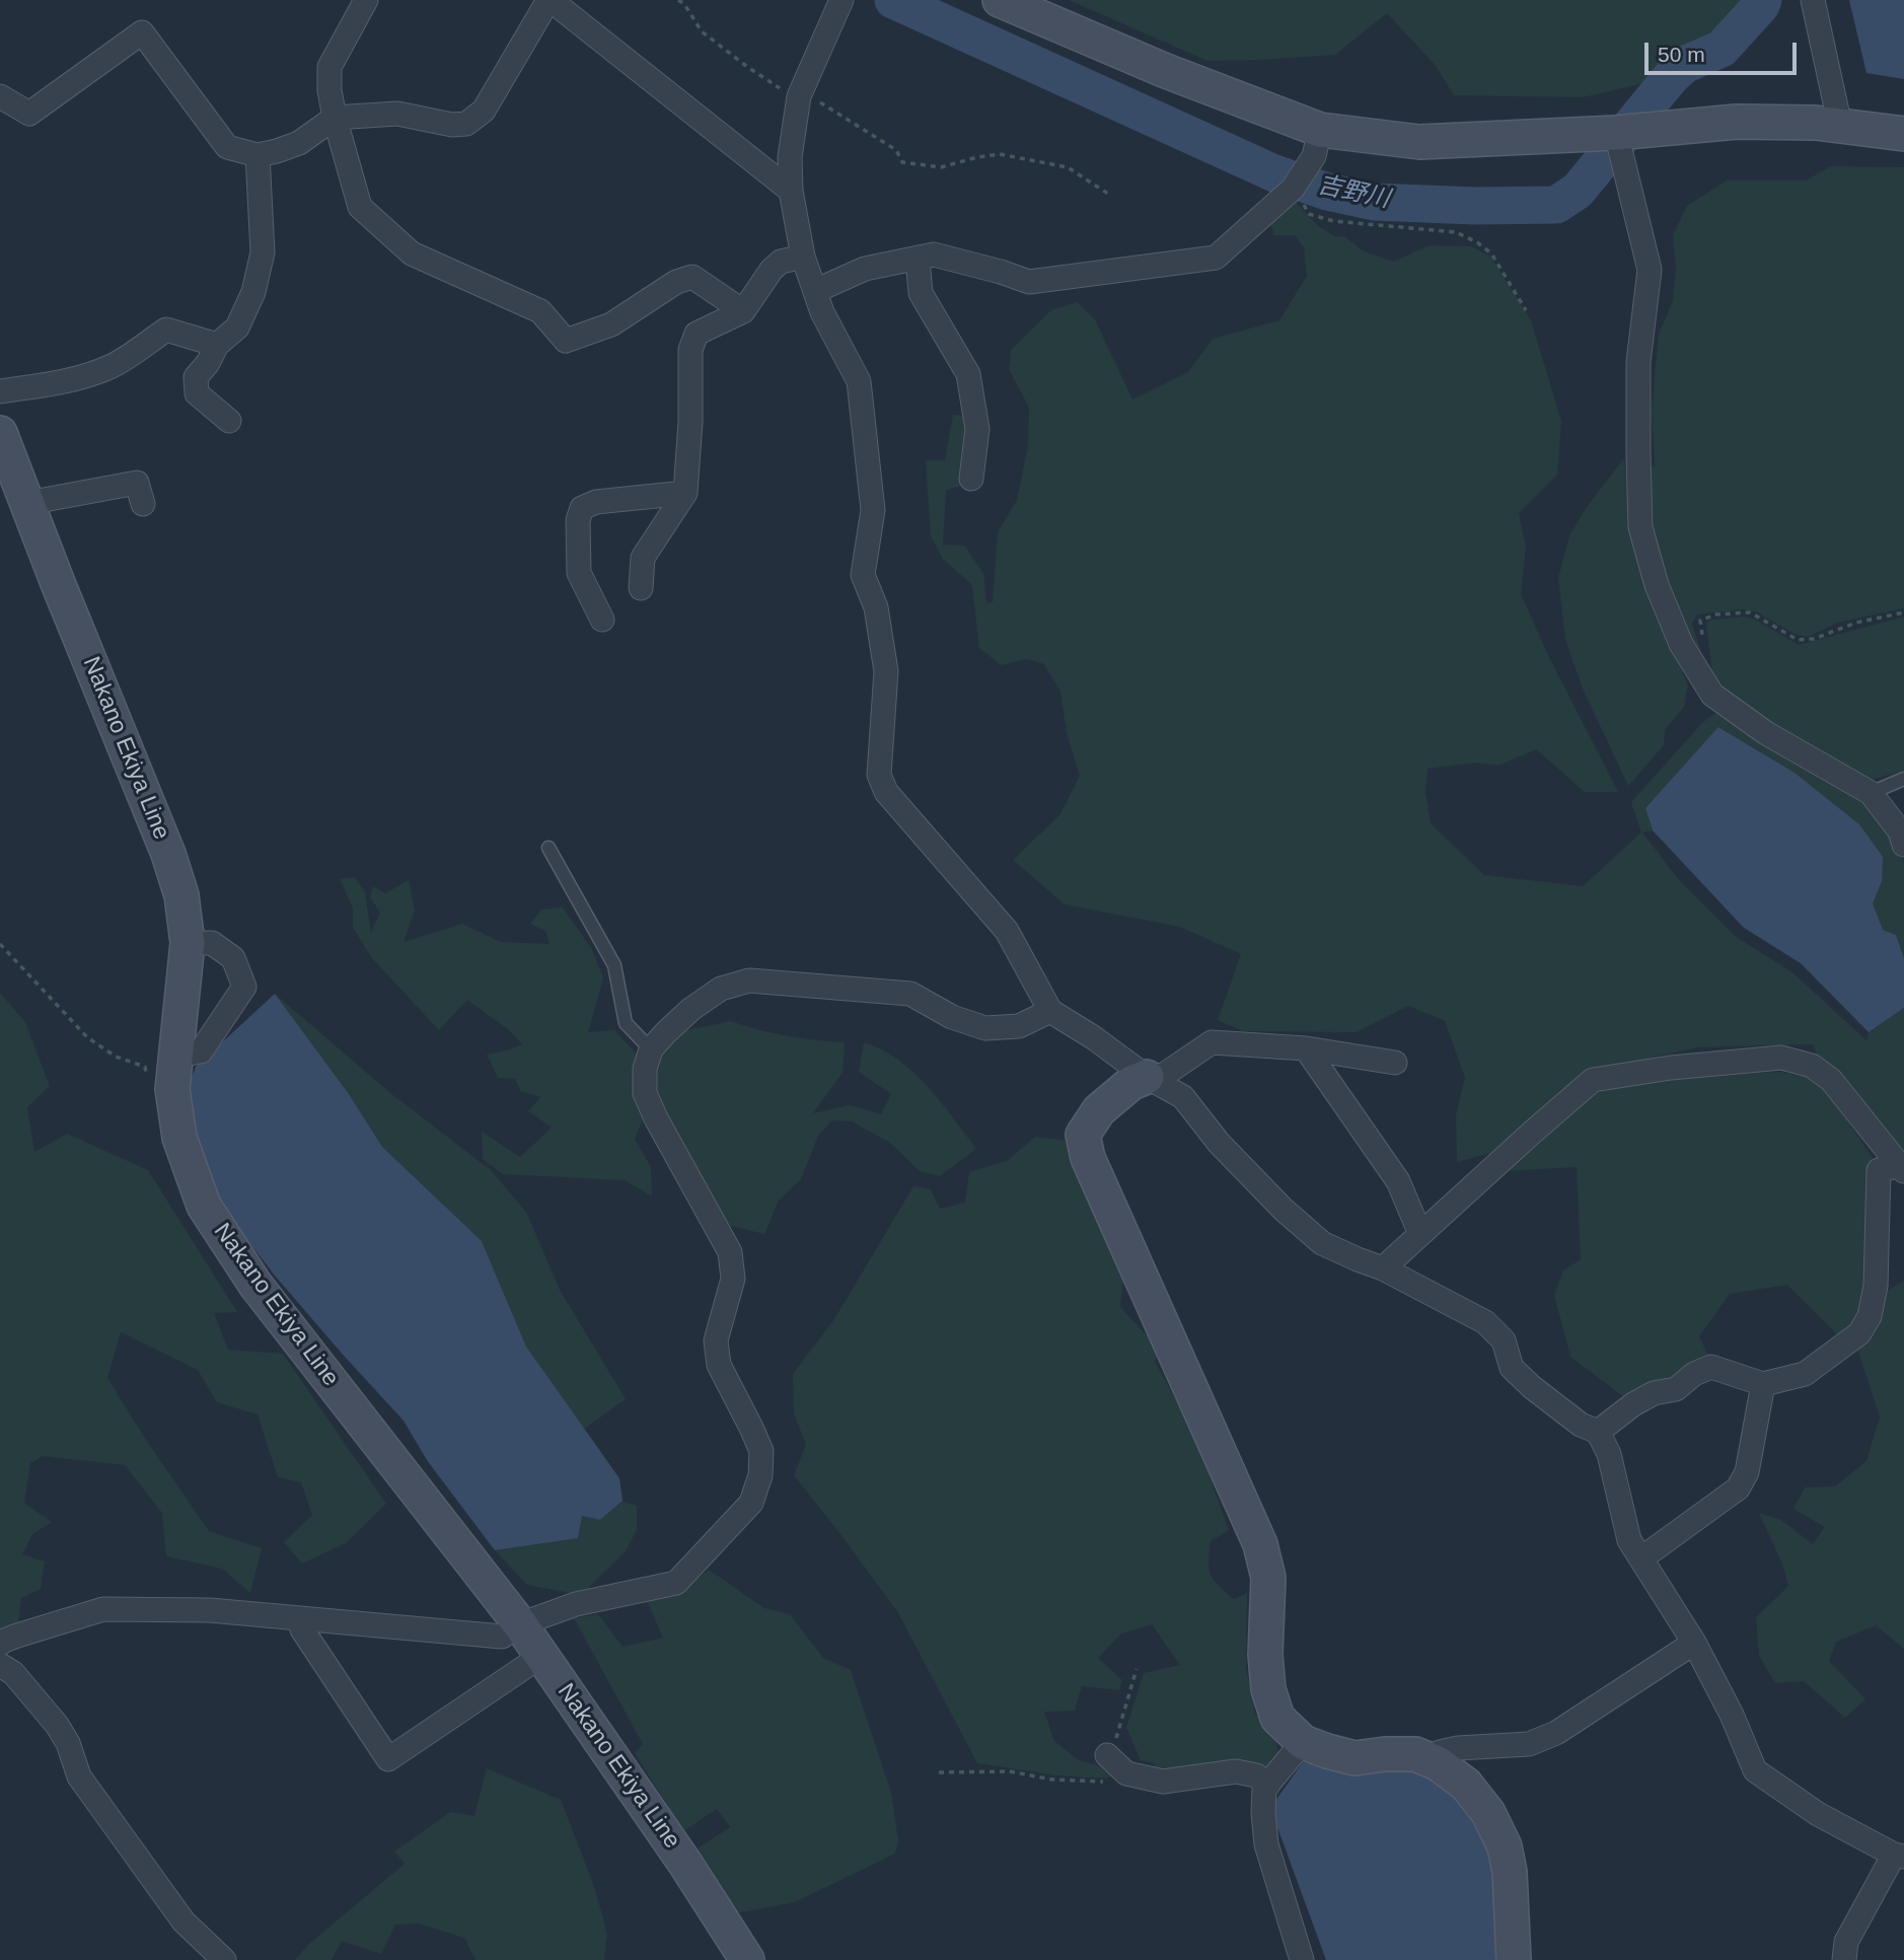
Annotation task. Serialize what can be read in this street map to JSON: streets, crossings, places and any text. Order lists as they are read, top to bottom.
{
  "streets": {
    "street": ["Nakano Ekiya Line"]
  },
  "water": ["吉野川"],
  "scale_bar": "50 m"
}
